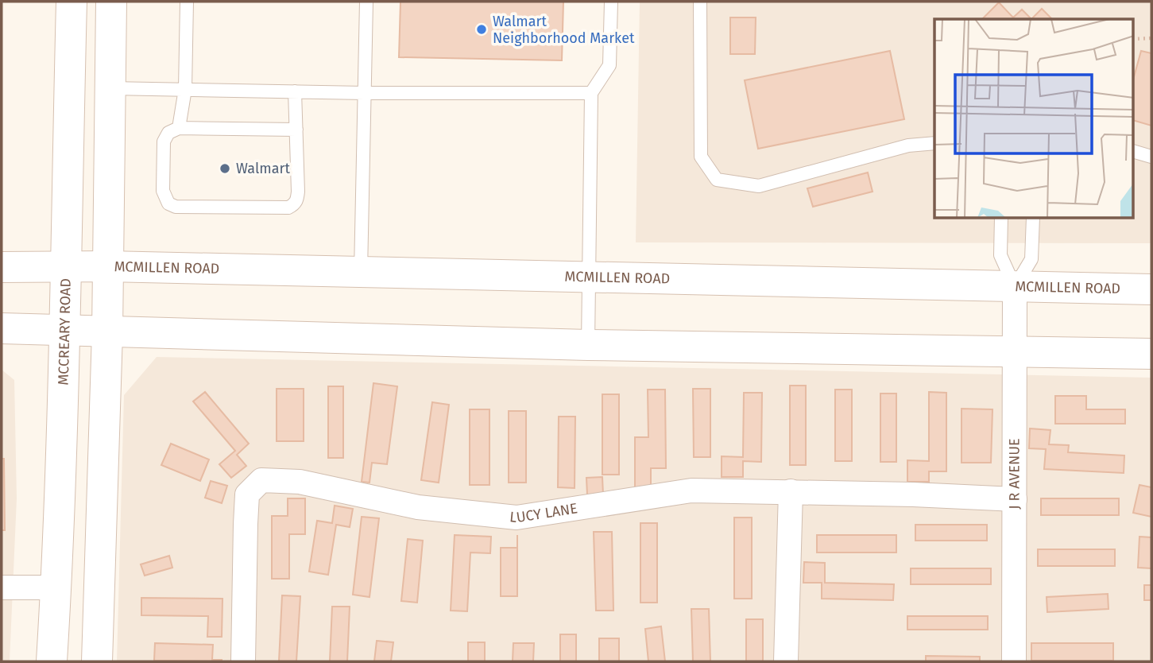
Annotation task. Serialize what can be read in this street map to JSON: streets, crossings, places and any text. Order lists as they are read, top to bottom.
{
  "streets": {
    "main road": ["MCMILLEN ROAD", "MCCREARY ROAD"],
    "street": ["J R AVENUE", "LUCY LANE"]
  },
  "crossings": [
    ["MCMILLEN ROAD", "MCCREARY ROAD"],
    ["MCMILLEN ROAD", "J R AVENUE"],
    ["J R AVENUE", "LUCY LANE"]
  ],
  "places": ["Walmart Neighborhood Market", "Walmart"]
}
